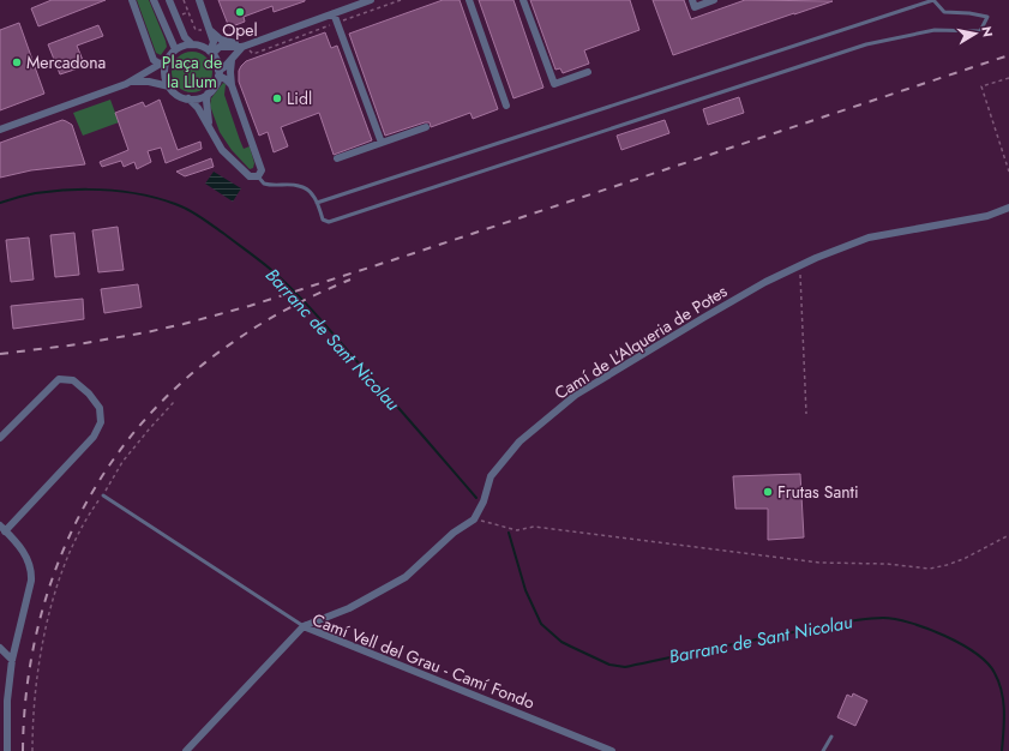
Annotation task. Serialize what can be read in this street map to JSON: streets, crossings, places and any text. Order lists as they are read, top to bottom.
{
  "streets": {
    "street": ["Camí de L'Alqueria de Potes", "Camí Vell del Grau - Camí Fondo"]
  },
  "water": ["Barranc de Sant Nicolau"],
  "parks": ["Plaça de la Llum"],
  "places": [
    "Opel",
    "Mercadona",
    "Lidl",
    "Frutas Santi"
  ],
  "north": "right"
}
